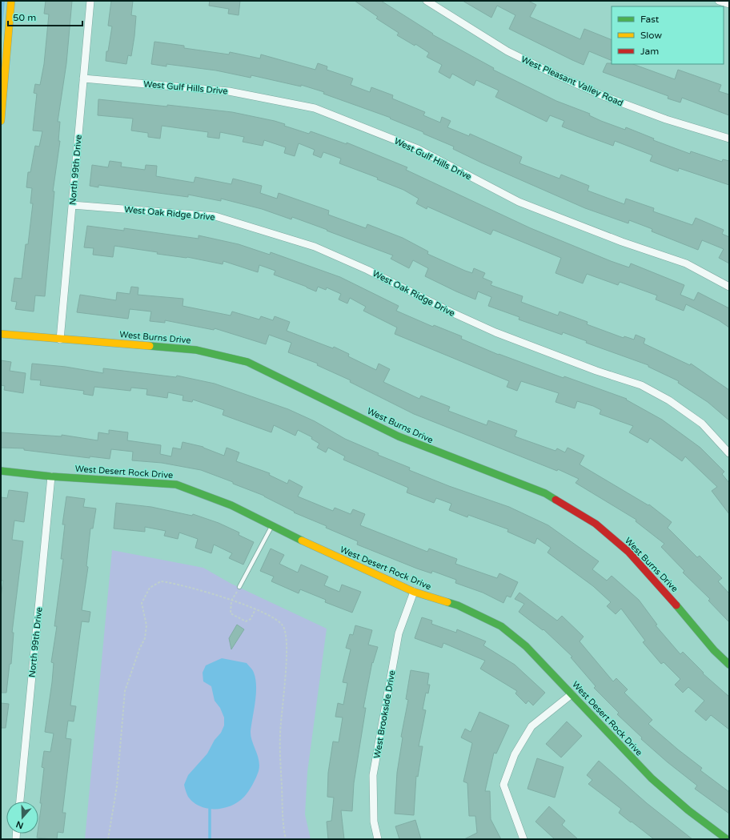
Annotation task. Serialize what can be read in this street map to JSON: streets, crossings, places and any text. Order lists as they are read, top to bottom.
{
  "streets": {
    "street": [
      "West Pleasant Valley Road",
      "West Gulf Hills Drive",
      "North 99th Drive",
      "West Oak Ridge Drive",
      "West Burns Drive",
      "West Desert Rock Drive",
      "West Brookside Drive"
    ]
  },
  "crossings": [
    ["West Gulf Hills Drive", "North 99th Drive"],
    ["North 99th Drive", "West Oak Ridge Drive"],
    ["North 99th Drive", "West Burns Drive"],
    ["North 99th Drive", "West Desert Rock Drive"],
    ["West Desert Rock Drive", "West Brookside Drive"]
  ],
  "legend": ["Fast", "Slow", "Jam"],
  "scale_bar": "50 m",
  "north": "bottom"
}
